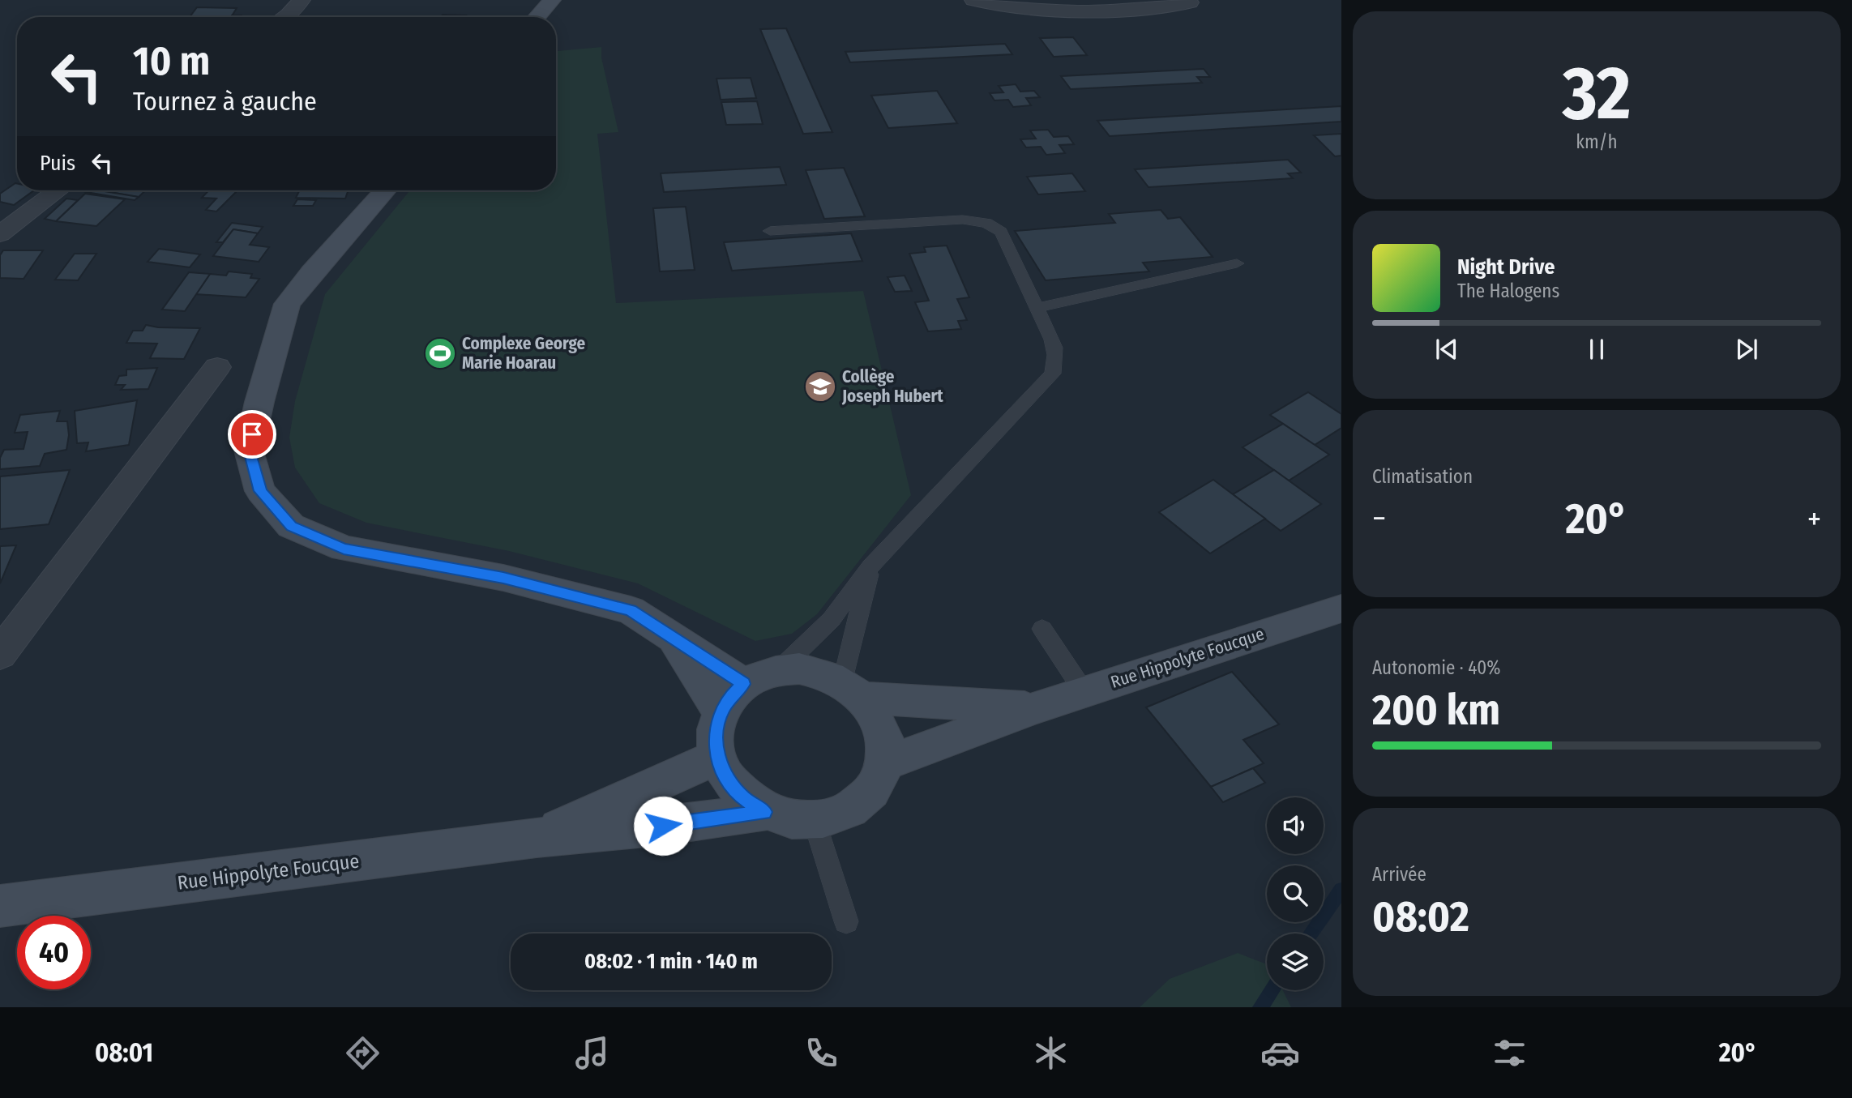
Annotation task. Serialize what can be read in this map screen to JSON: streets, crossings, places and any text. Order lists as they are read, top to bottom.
{
  "streets": {
    "street": ["Rue Hippolyte Foucque"]
  },
  "places": {
    "sports": ["Complexe George Marie Hoarau"],
    "school or university": ["Collège Joseph Hubert"]
  },
  "page": {
    "tile": [
      ["32", "km/h"],
      "Climatisation",
      ["Autonomie · 40%", "200 km"],
      ["Arrivée", "08:02"]
    ],
    "turn": ["10 m", "Tournez à gauche"],
    "then": "Puis",
    "song": ["Night Drive", "The Halogens"],
    "heat": ["−", "20°", "+"],
    "limit": "40",
    "trip": "08:02 · 1 min · 140 m",
    "tabs": ["08:01", "20°"]
  }
}
